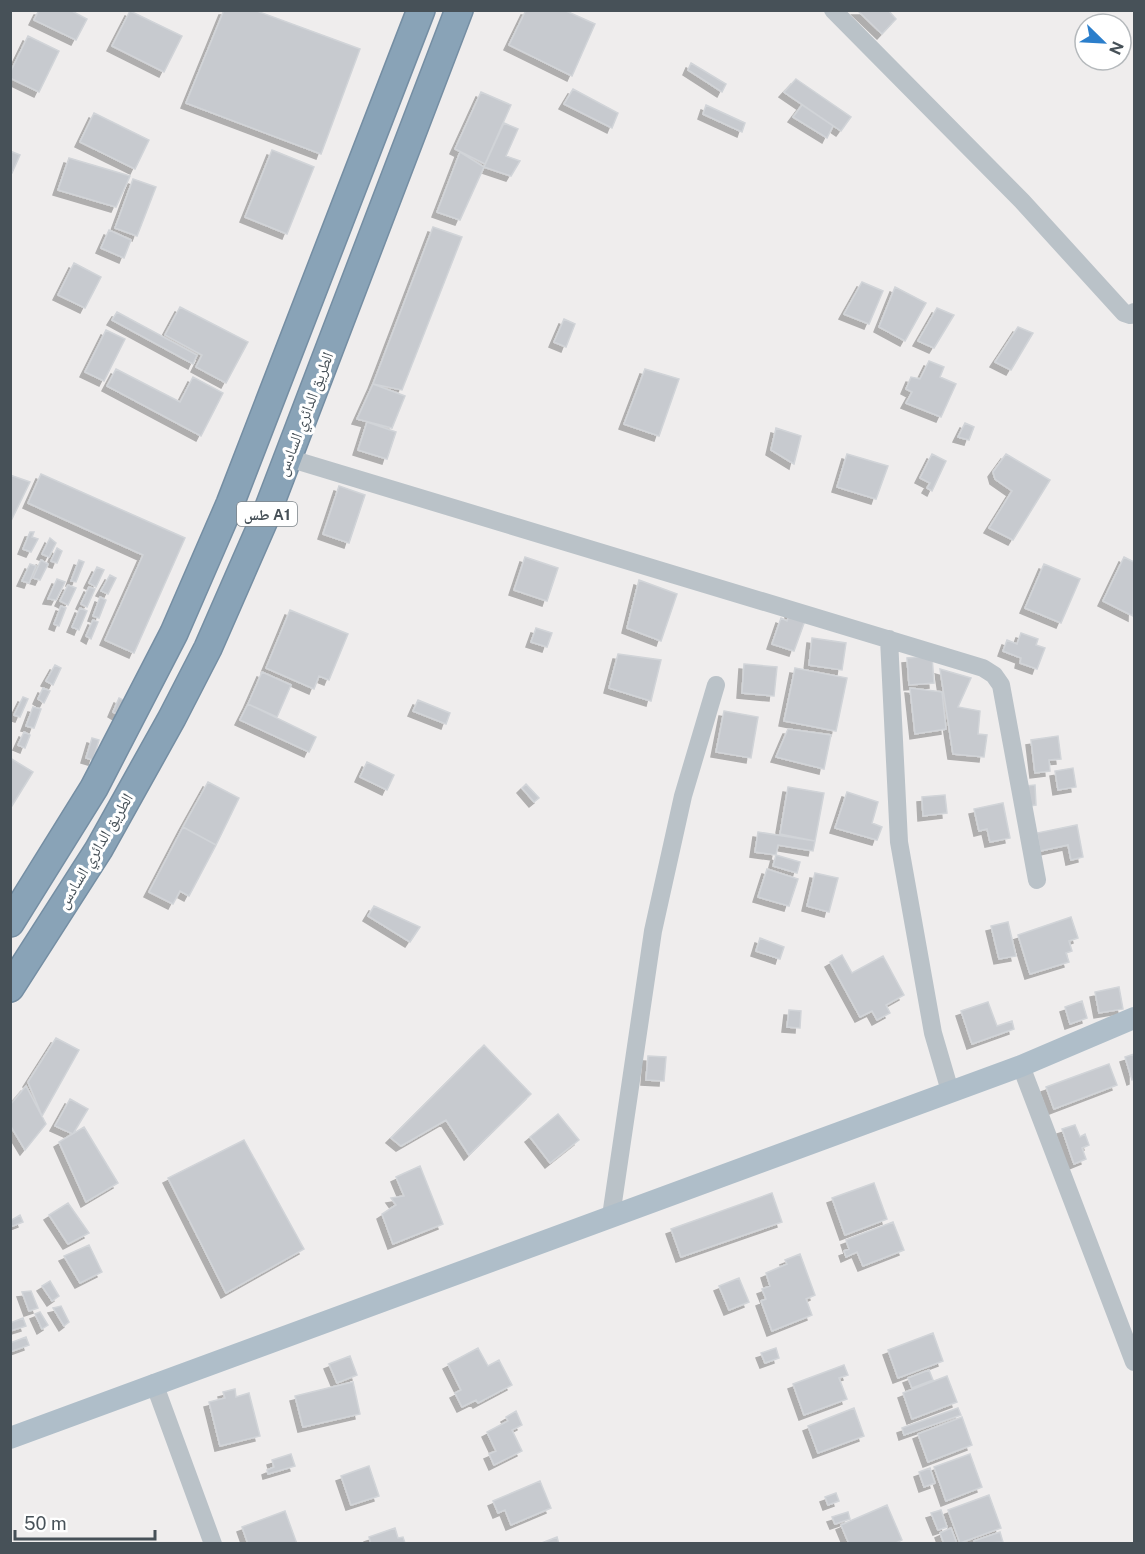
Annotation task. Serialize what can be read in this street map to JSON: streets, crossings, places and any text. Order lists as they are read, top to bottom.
{
  "streets": {
    "highway": ["الطريق الدائري السادس", "طس A1"]
  },
  "scale_bar": "50 m",
  "north": "bottom right"
}
